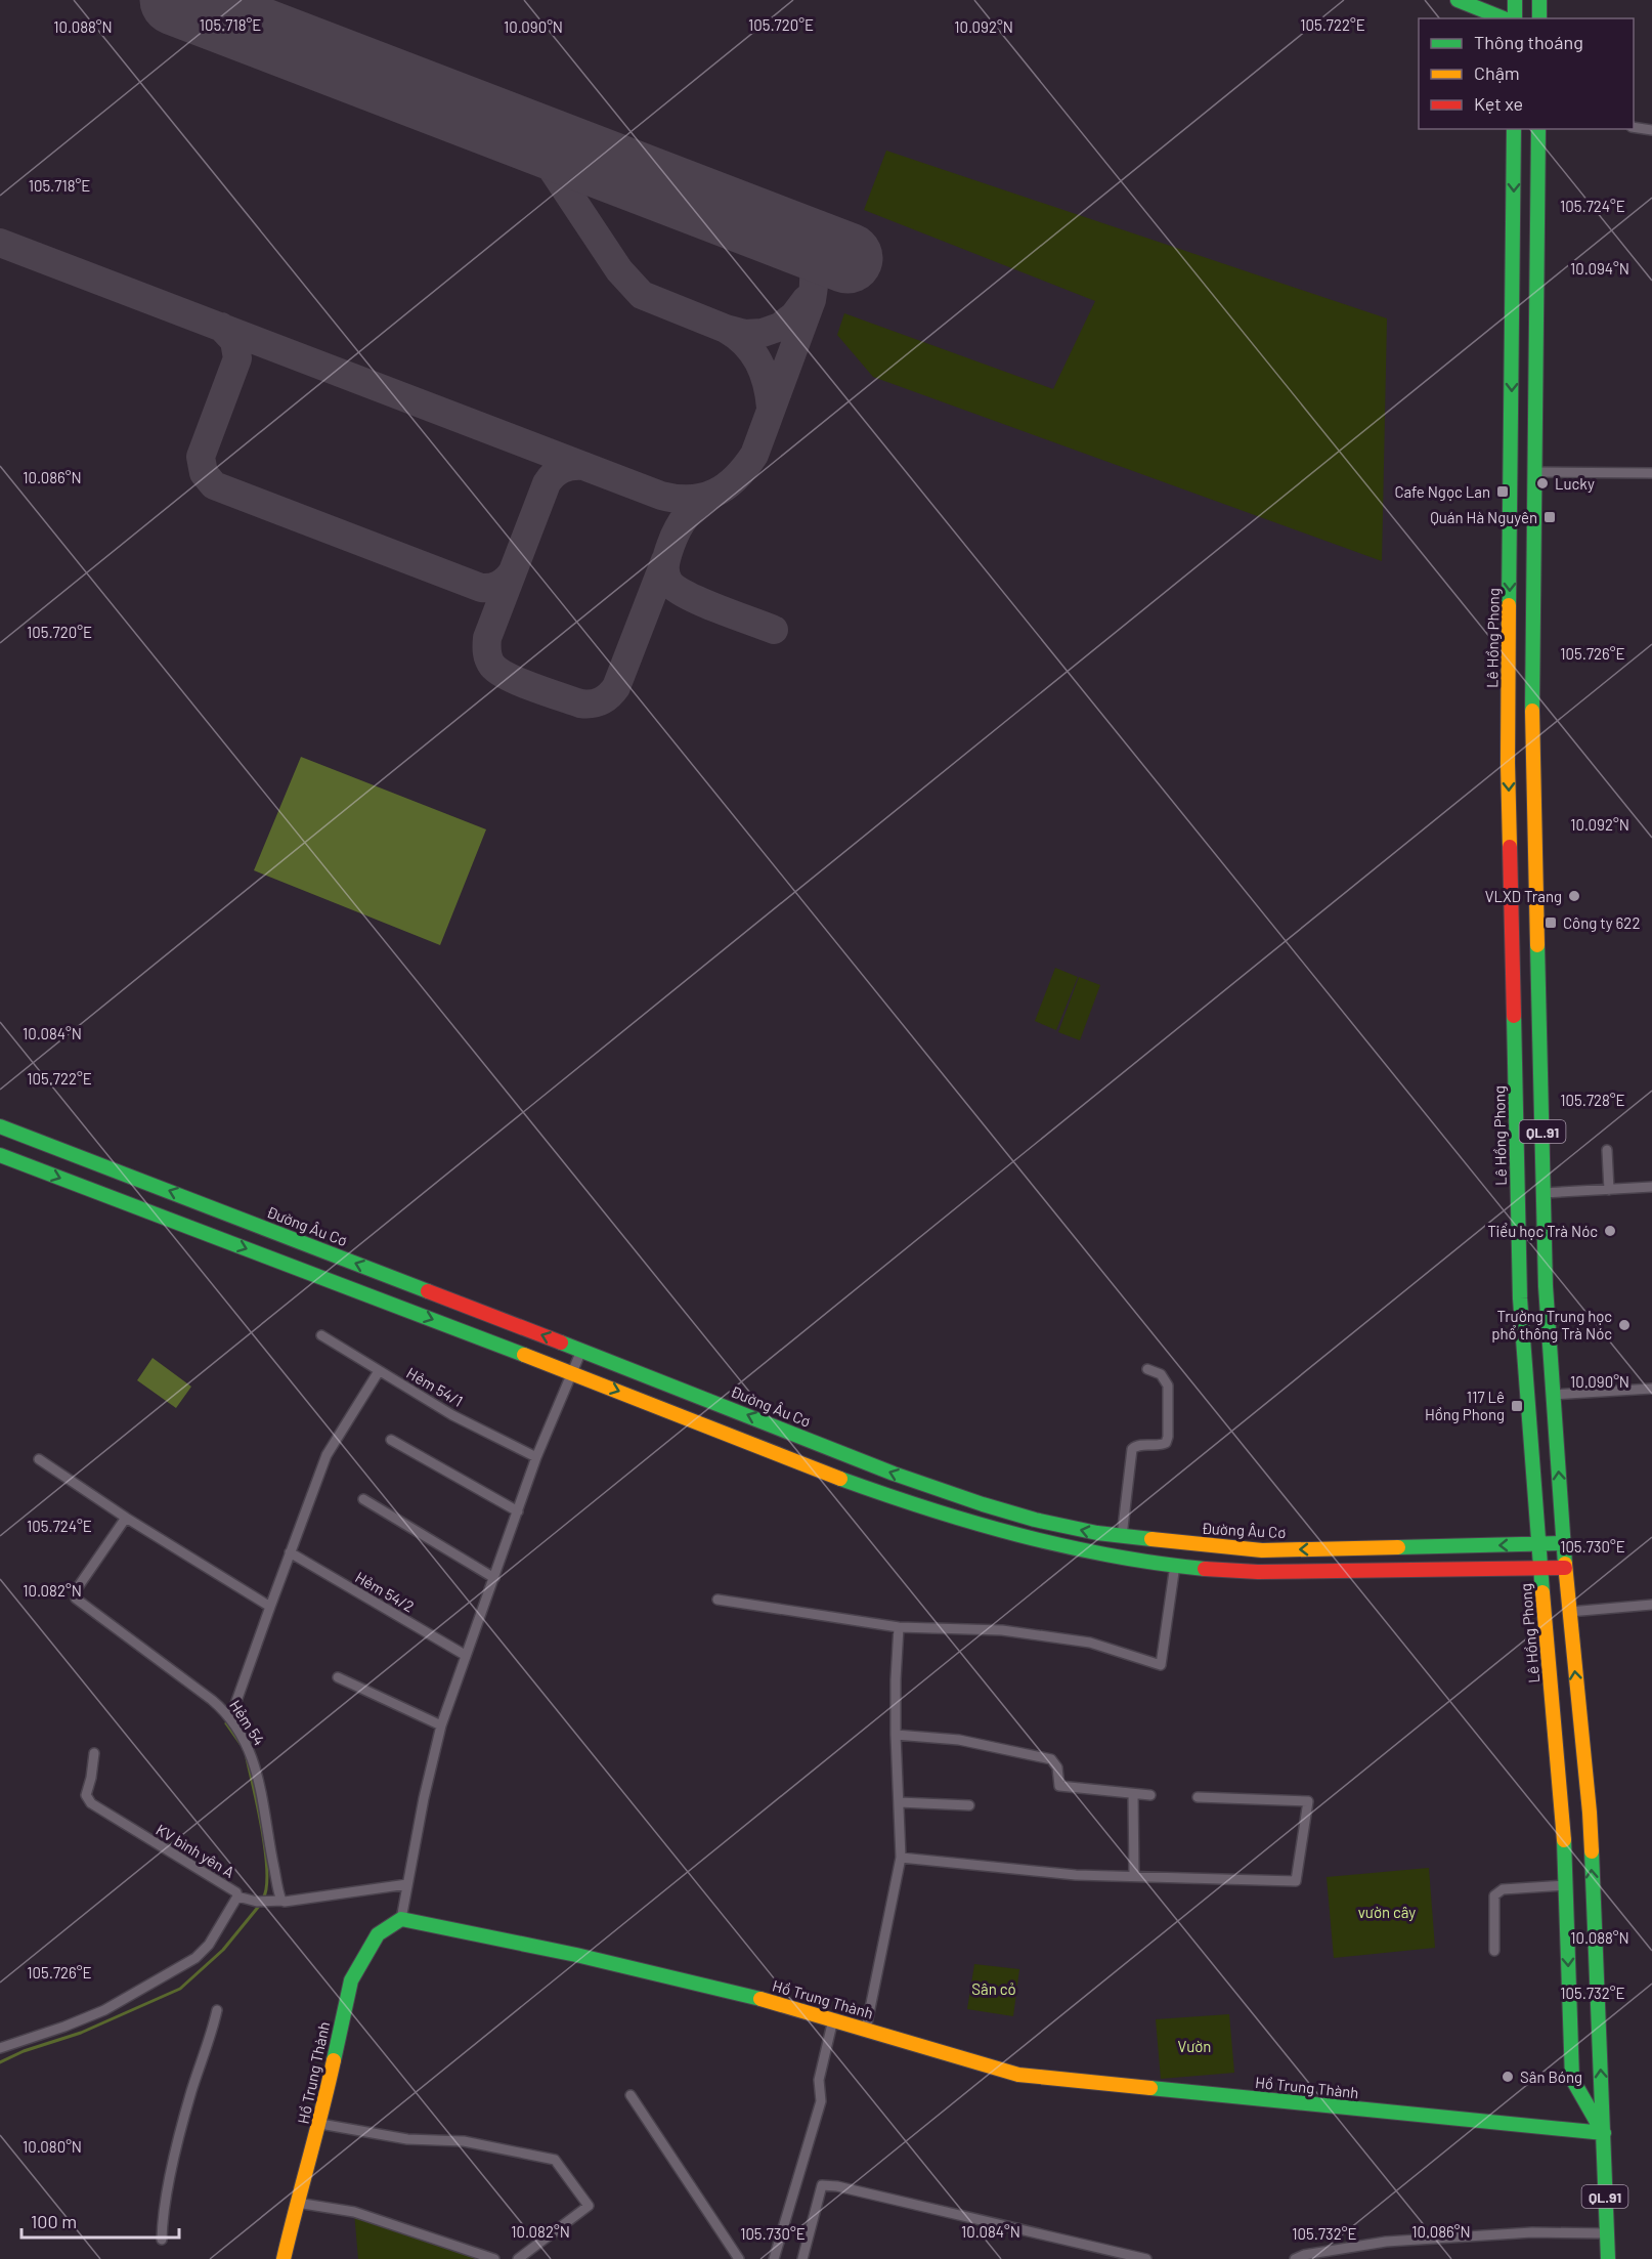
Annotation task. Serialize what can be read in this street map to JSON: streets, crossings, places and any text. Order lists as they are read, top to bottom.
{
  "streets": {
    "main road": [
      "Lê Hồng Phong",
      "QL.91",
      "Đường Âu Cơ",
      "Hồ Trung Thành"
    ],
    "street": [
      "Hẻm 54/1",
      "Hẻm 54/2",
      "Hẻm 54",
      "KV bình yên A"
    ]
  },
  "crossings": [
    ["Lê Hồng Phong", "Đường Âu Cơ"],
    ["Lê Hồng Phong", "Hồ Trung Thành"]
  ],
  "parks": ["vườn cây", "Sân cỏ", "Vườn"],
  "places": {
    "other": [
      "Lucky",
      "VLXD Trang",
      "Tiểu học Trà Nóc",
      "Trường Trung học phổ thông Trà Nóc",
      "Sân Bóng"
    ],
    "transit": [
      "Cafe Ngọc Lan",
      "Quán Hà Nguyên",
      "Công ty 622",
      "117 Lê Hồng Phong"
    ]
  },
  "legend": ["Thông thoáng", "Chậm", "Kẹt xe"],
  "scale_bar": "100 m",
  "coordinates": [
    "105.718°E",
    "105.720°E",
    "105.722°E",
    "10.088°N",
    "10.090°N",
    "10.092°N",
    "105.724°E",
    "10.094°N",
    "10.086°N",
    "105.726°E",
    "10.084°N",
    "105.728°E",
    "105.730°E",
    "10.082°N",
    "105.732°E",
    "10.080°N"
  ]
}
